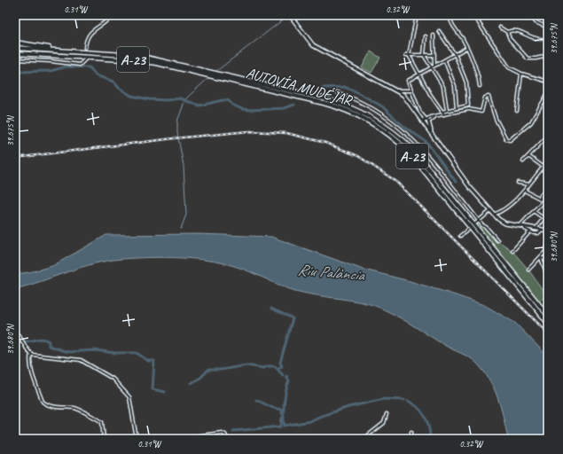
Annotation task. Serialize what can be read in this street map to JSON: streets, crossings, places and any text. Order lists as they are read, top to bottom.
{
  "streets": {
    "highway": ["A-23", "AUTOVÍA MUDÉJAR"]
  },
  "water": ["Riu Palància"],
  "coordinates": [
    "0.31°W",
    "0.32°W",
    "39.675°N",
    "39.680°N"
  ]
}
